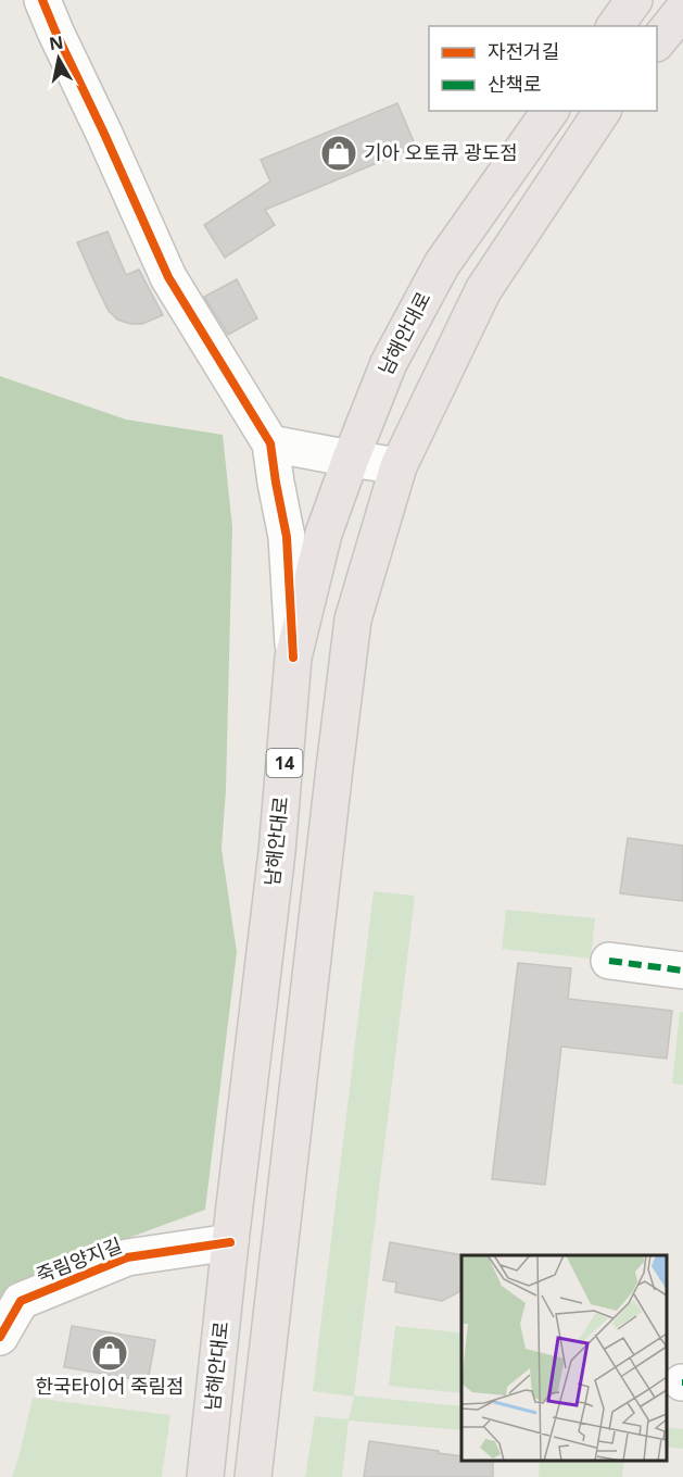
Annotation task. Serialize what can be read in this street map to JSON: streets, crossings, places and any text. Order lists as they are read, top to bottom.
{
  "streets": {
    "main road": ["남해안대로", "14"],
    "street": ["죽림양지길"]
  },
  "crossings": [
    ["남해안대로", "죽림양지길"]
  ],
  "places": {
    "shop": ["기아 오토큐 광도점", "한국타이어 죽림점"]
  },
  "legend": ["자전거길", "산책로"],
  "north": "top"
}
